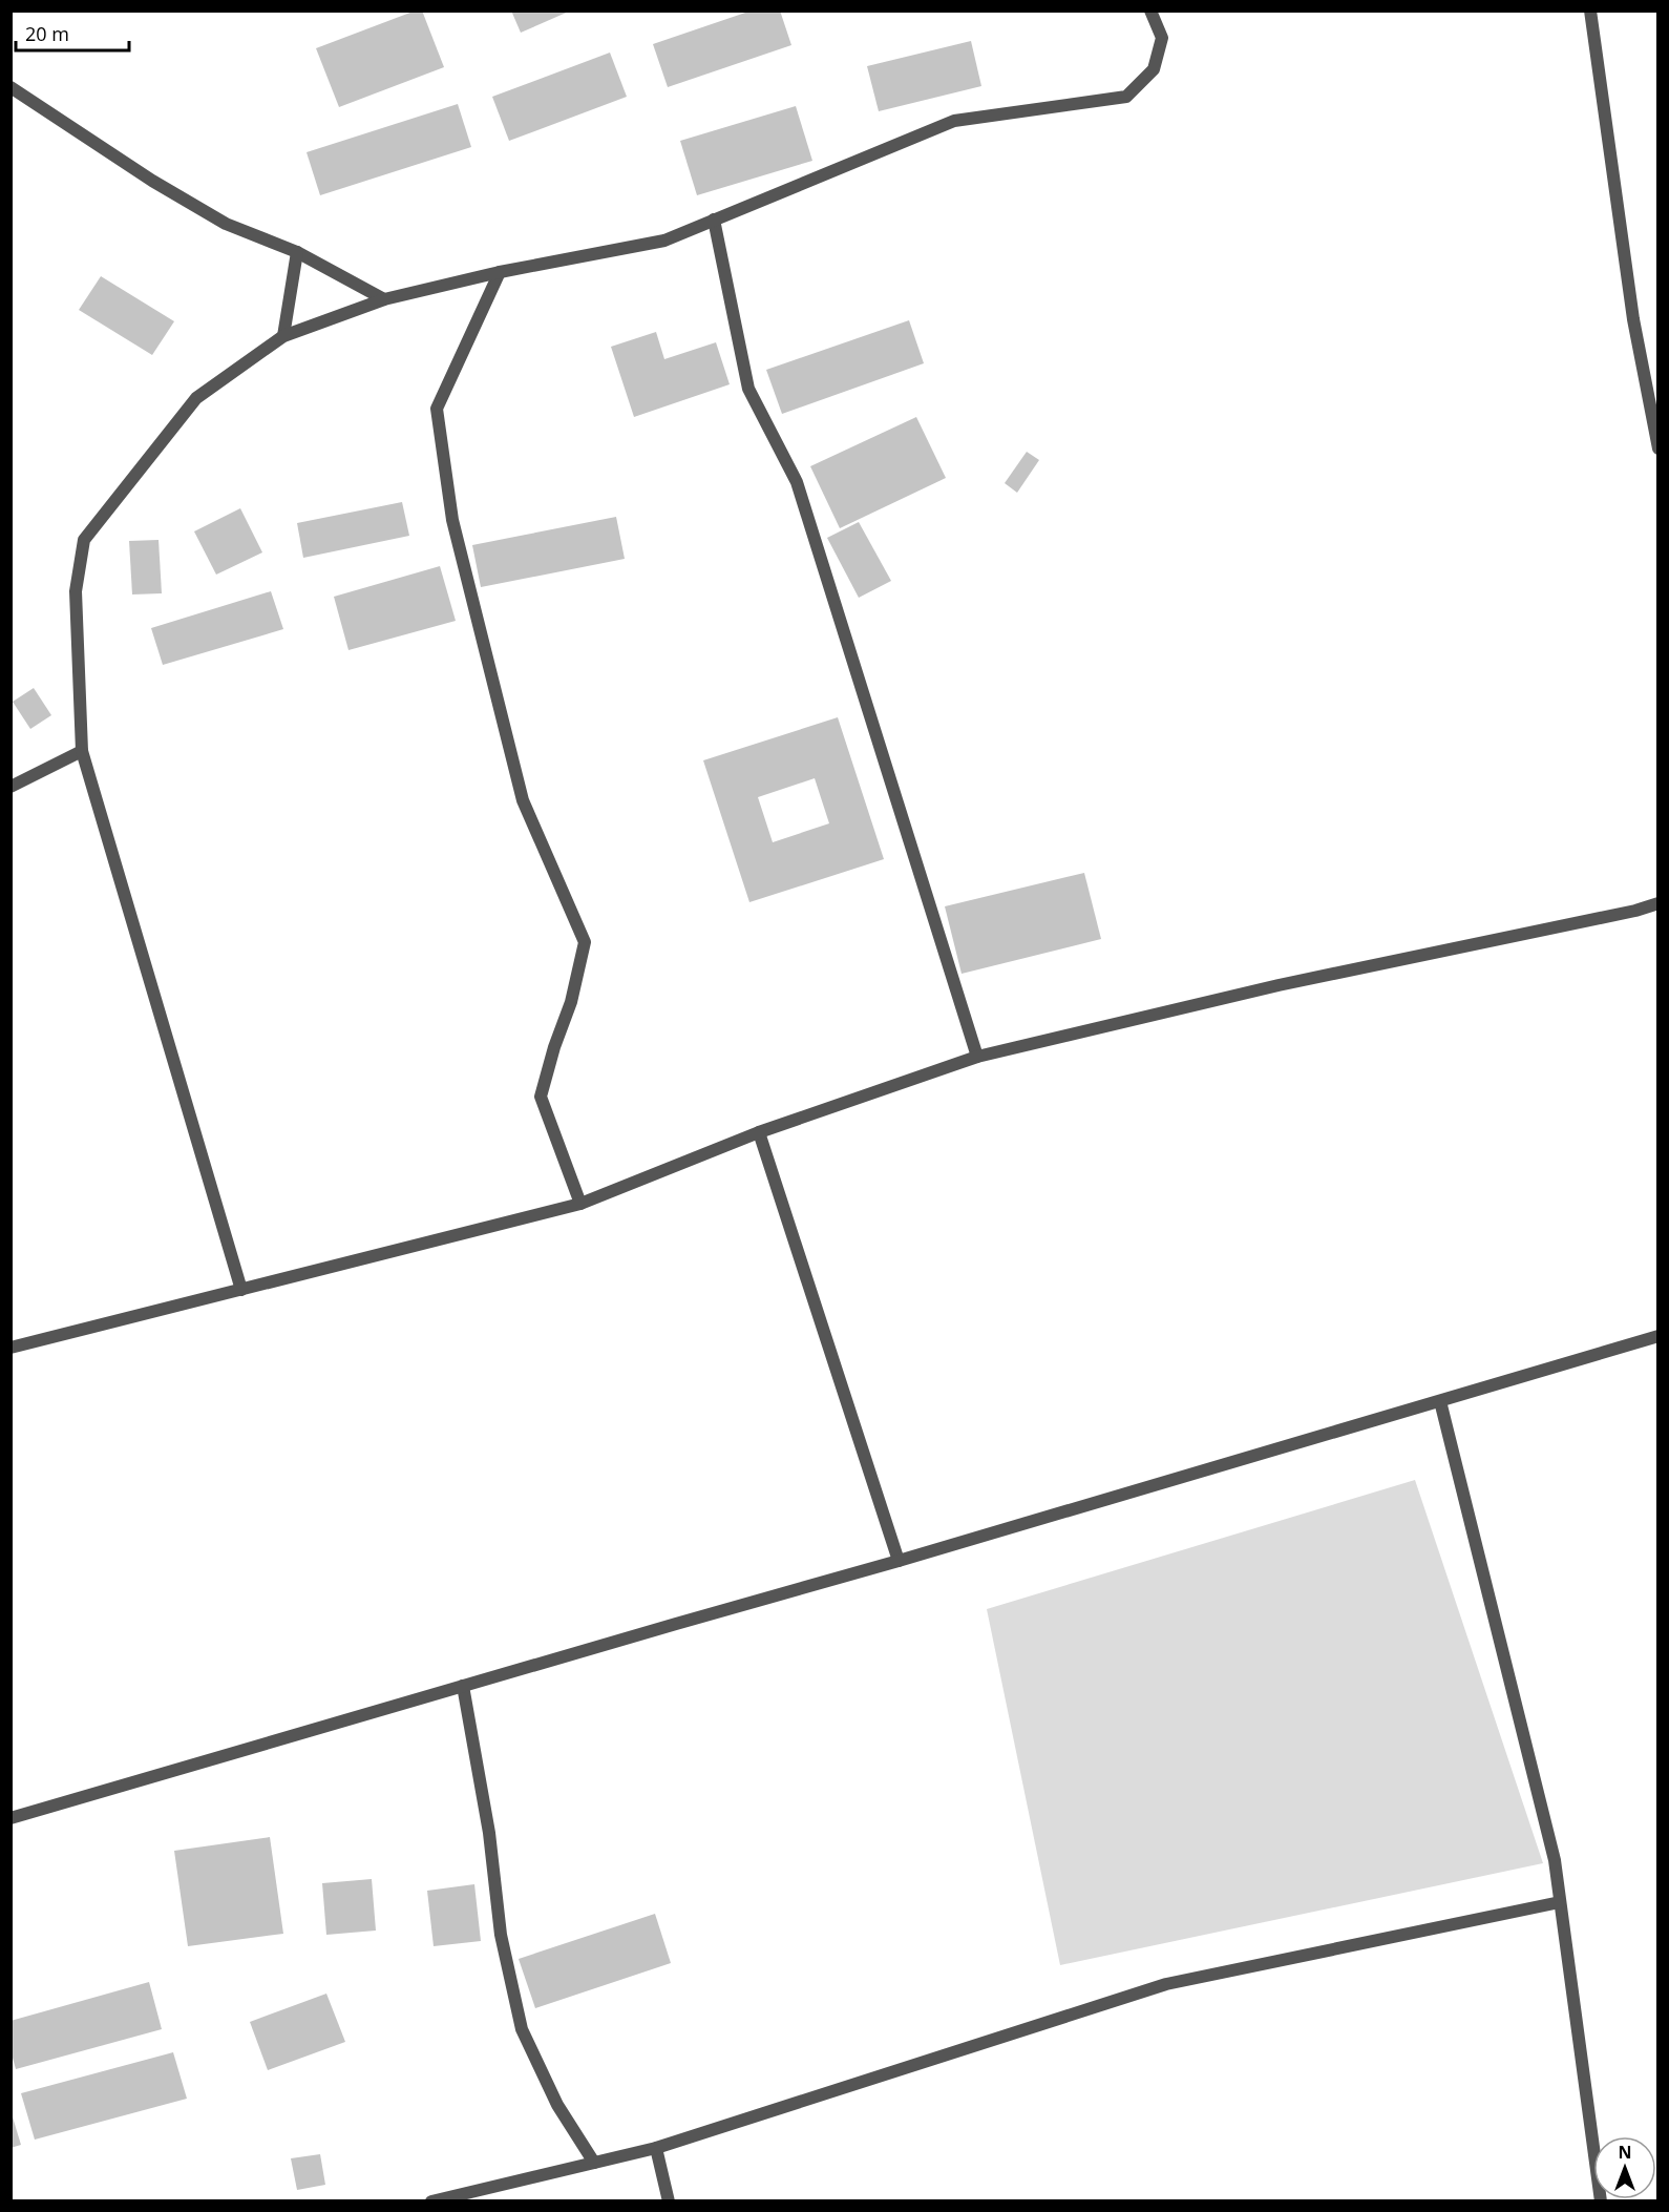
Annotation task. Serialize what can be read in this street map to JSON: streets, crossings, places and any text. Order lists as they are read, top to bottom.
{
  "scale_bar": "20 m",
  "north": "top"
}
